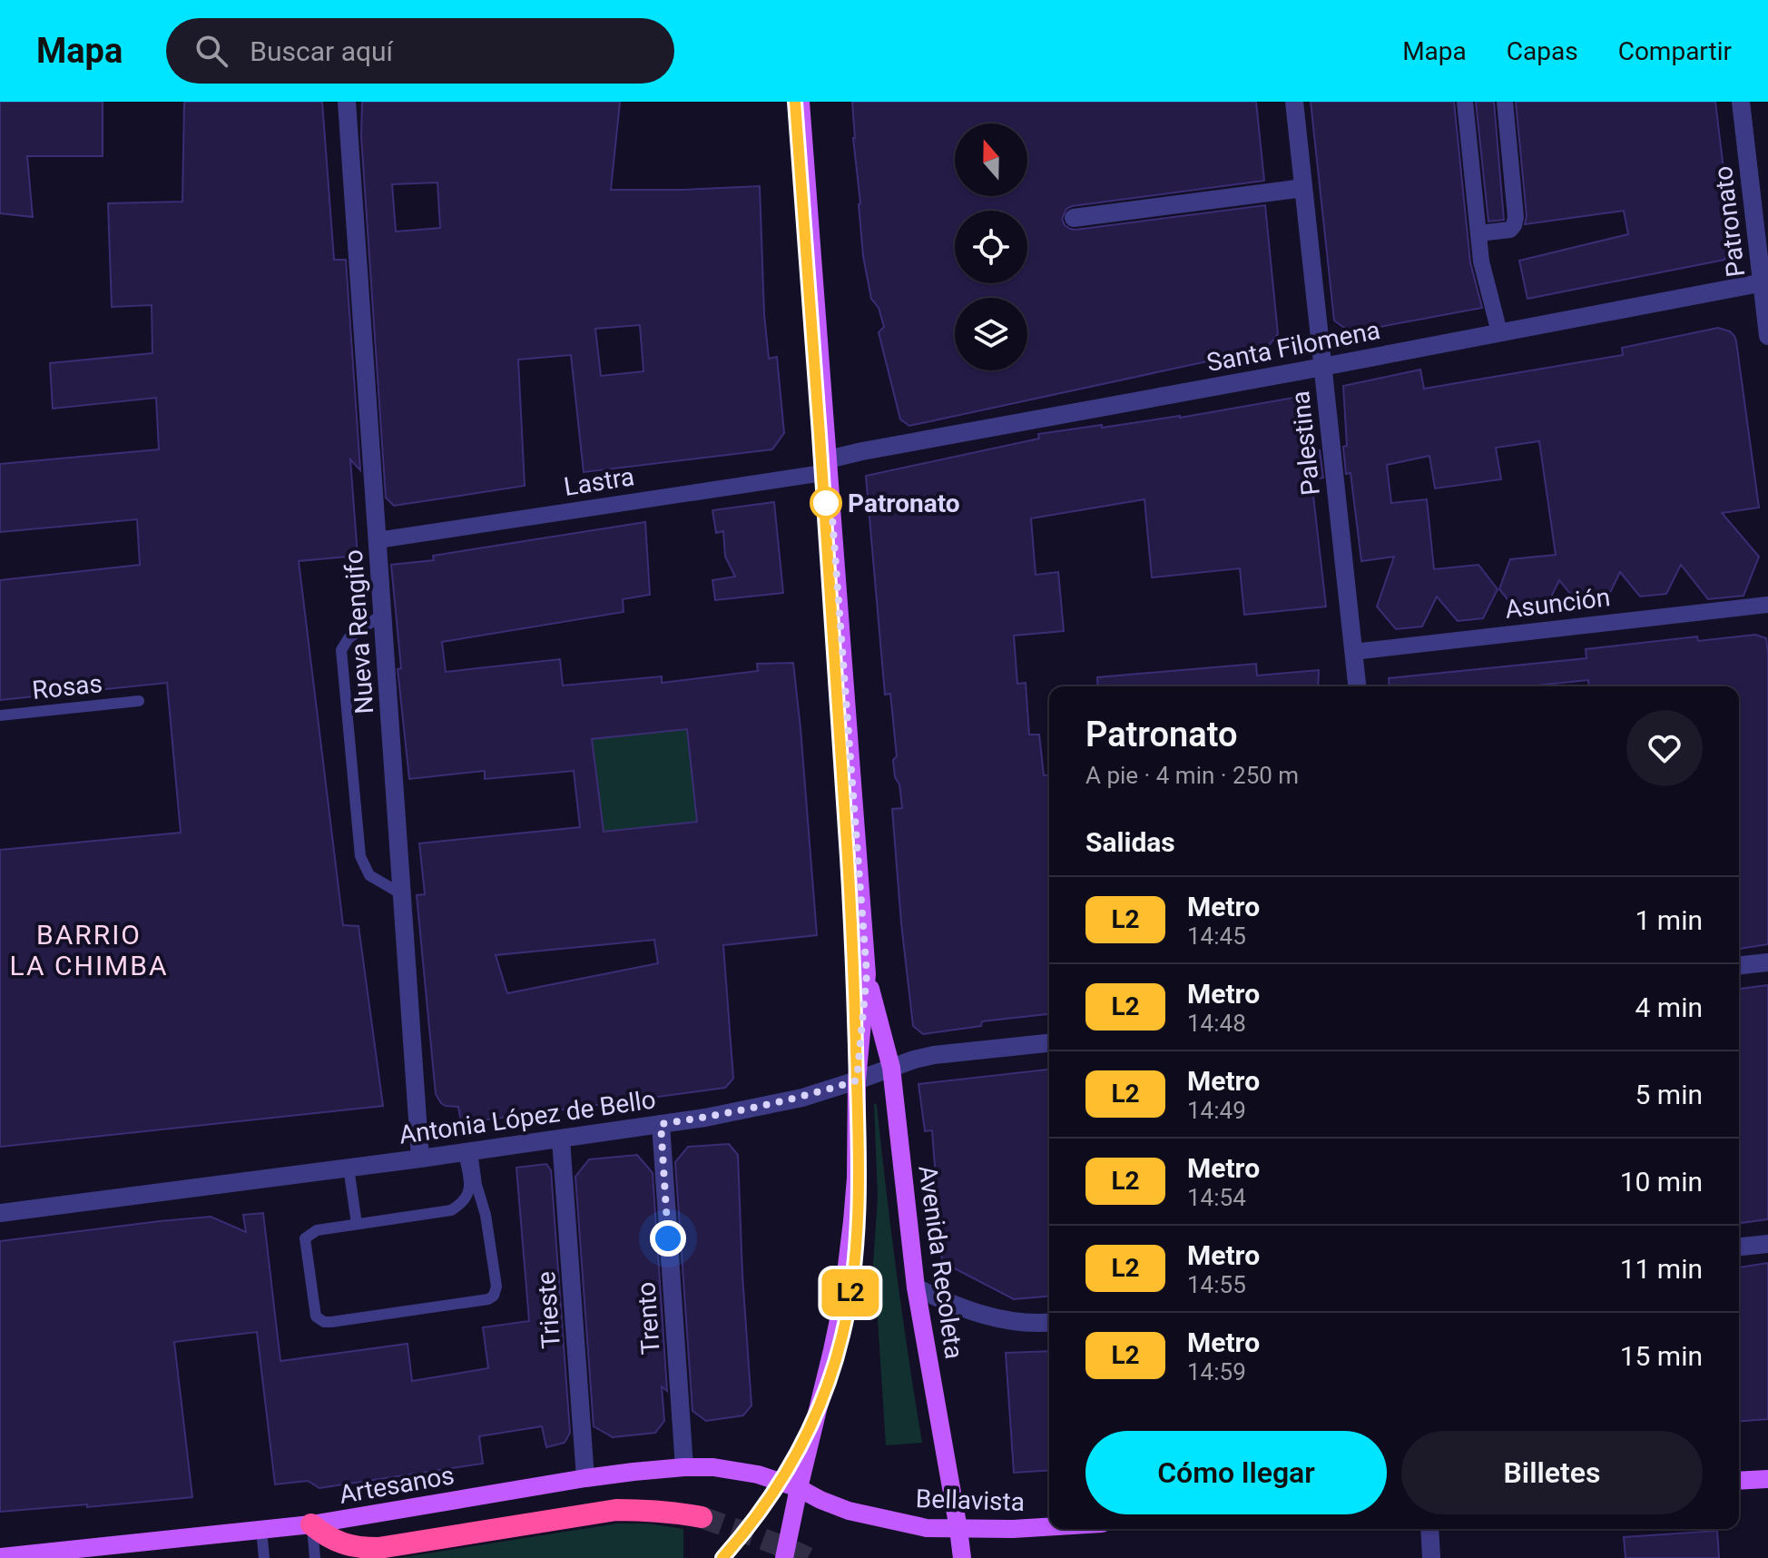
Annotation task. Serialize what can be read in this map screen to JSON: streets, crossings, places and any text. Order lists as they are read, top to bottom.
{
  "streets": {
    "main road": ["Avenida Recoleta", "Artesanos", "Bellavista"],
    "street": [
      "Patronato",
      "Santa Filomena",
      "Palestina",
      "Lastra",
      "Asunción",
      "Nueva Rengifo",
      "Antonia López de Bello",
      "Trieste",
      "Trento"
    ],
    "lane": ["Rosas"]
  },
  "crossings": [
    ["Patronato", "Santa Filomena"],
    ["Santa Filomena", "Palestina"],
    ["Santa Filomena", "Lastra"],
    ["Santa Filomena", "Avenida Recoleta"],
    ["Palestina", "Asunción"],
    ["Lastra", "Nueva Rengifo"],
    ["Lastra", "Avenida Recoleta"],
    ["Nueva Rengifo", "Antonia López de Bello"],
    ["Antonia López de Bello", "Avenida Recoleta"],
    ["Antonia López de Bello", "Trieste"],
    ["Antonia López de Bello", "Trento"],
    ["Avenida Recoleta", "Artesanos"],
    ["Avenida Recoleta", "Bellavista"],
    ["Trieste", "Artesanos"],
    ["Trento", "Artesanos"],
    ["Artesanos", "Bellavista"]
  ],
  "districts": ["BARRIO LA CHIMBA"],
  "places": ["Patronato"],
  "lines": ["metro line L2"],
  "north": "top",
  "page": {
    "header": "Mapa",
    "search": "Buscar aquí",
    "nav": ["Mapa", "Capas", "Compartir"],
    "on_map": "L2",
    "heading": [
      ["Patronato", "A pie · 4 min · 250 m"],
      "Salidas"
    ],
    "list": [
      {
        "mark": "L2",
        "name": "Metro",
        "note": "14:45",
        "value": "1 min"
      },
      {
        "mark": "L2",
        "name": "Metro",
        "note": "14:48",
        "value": "4 min"
      },
      {
        "mark": "L2",
        "name": "Metro",
        "note": "14:49",
        "value": "5 min"
      },
      {
        "mark": "L2",
        "name": "Metro",
        "note": "14:54",
        "value": "10 min"
      },
      {
        "mark": "L2",
        "name": "Metro",
        "note": "14:55",
        "value": "11 min"
      },
      {
        "mark": "L2",
        "name": "Metro",
        "note": "14:59",
        "value": "15 min"
      }
    ],
    "buttons": ["Cómo llegar", "Billetes"]
  }
}
